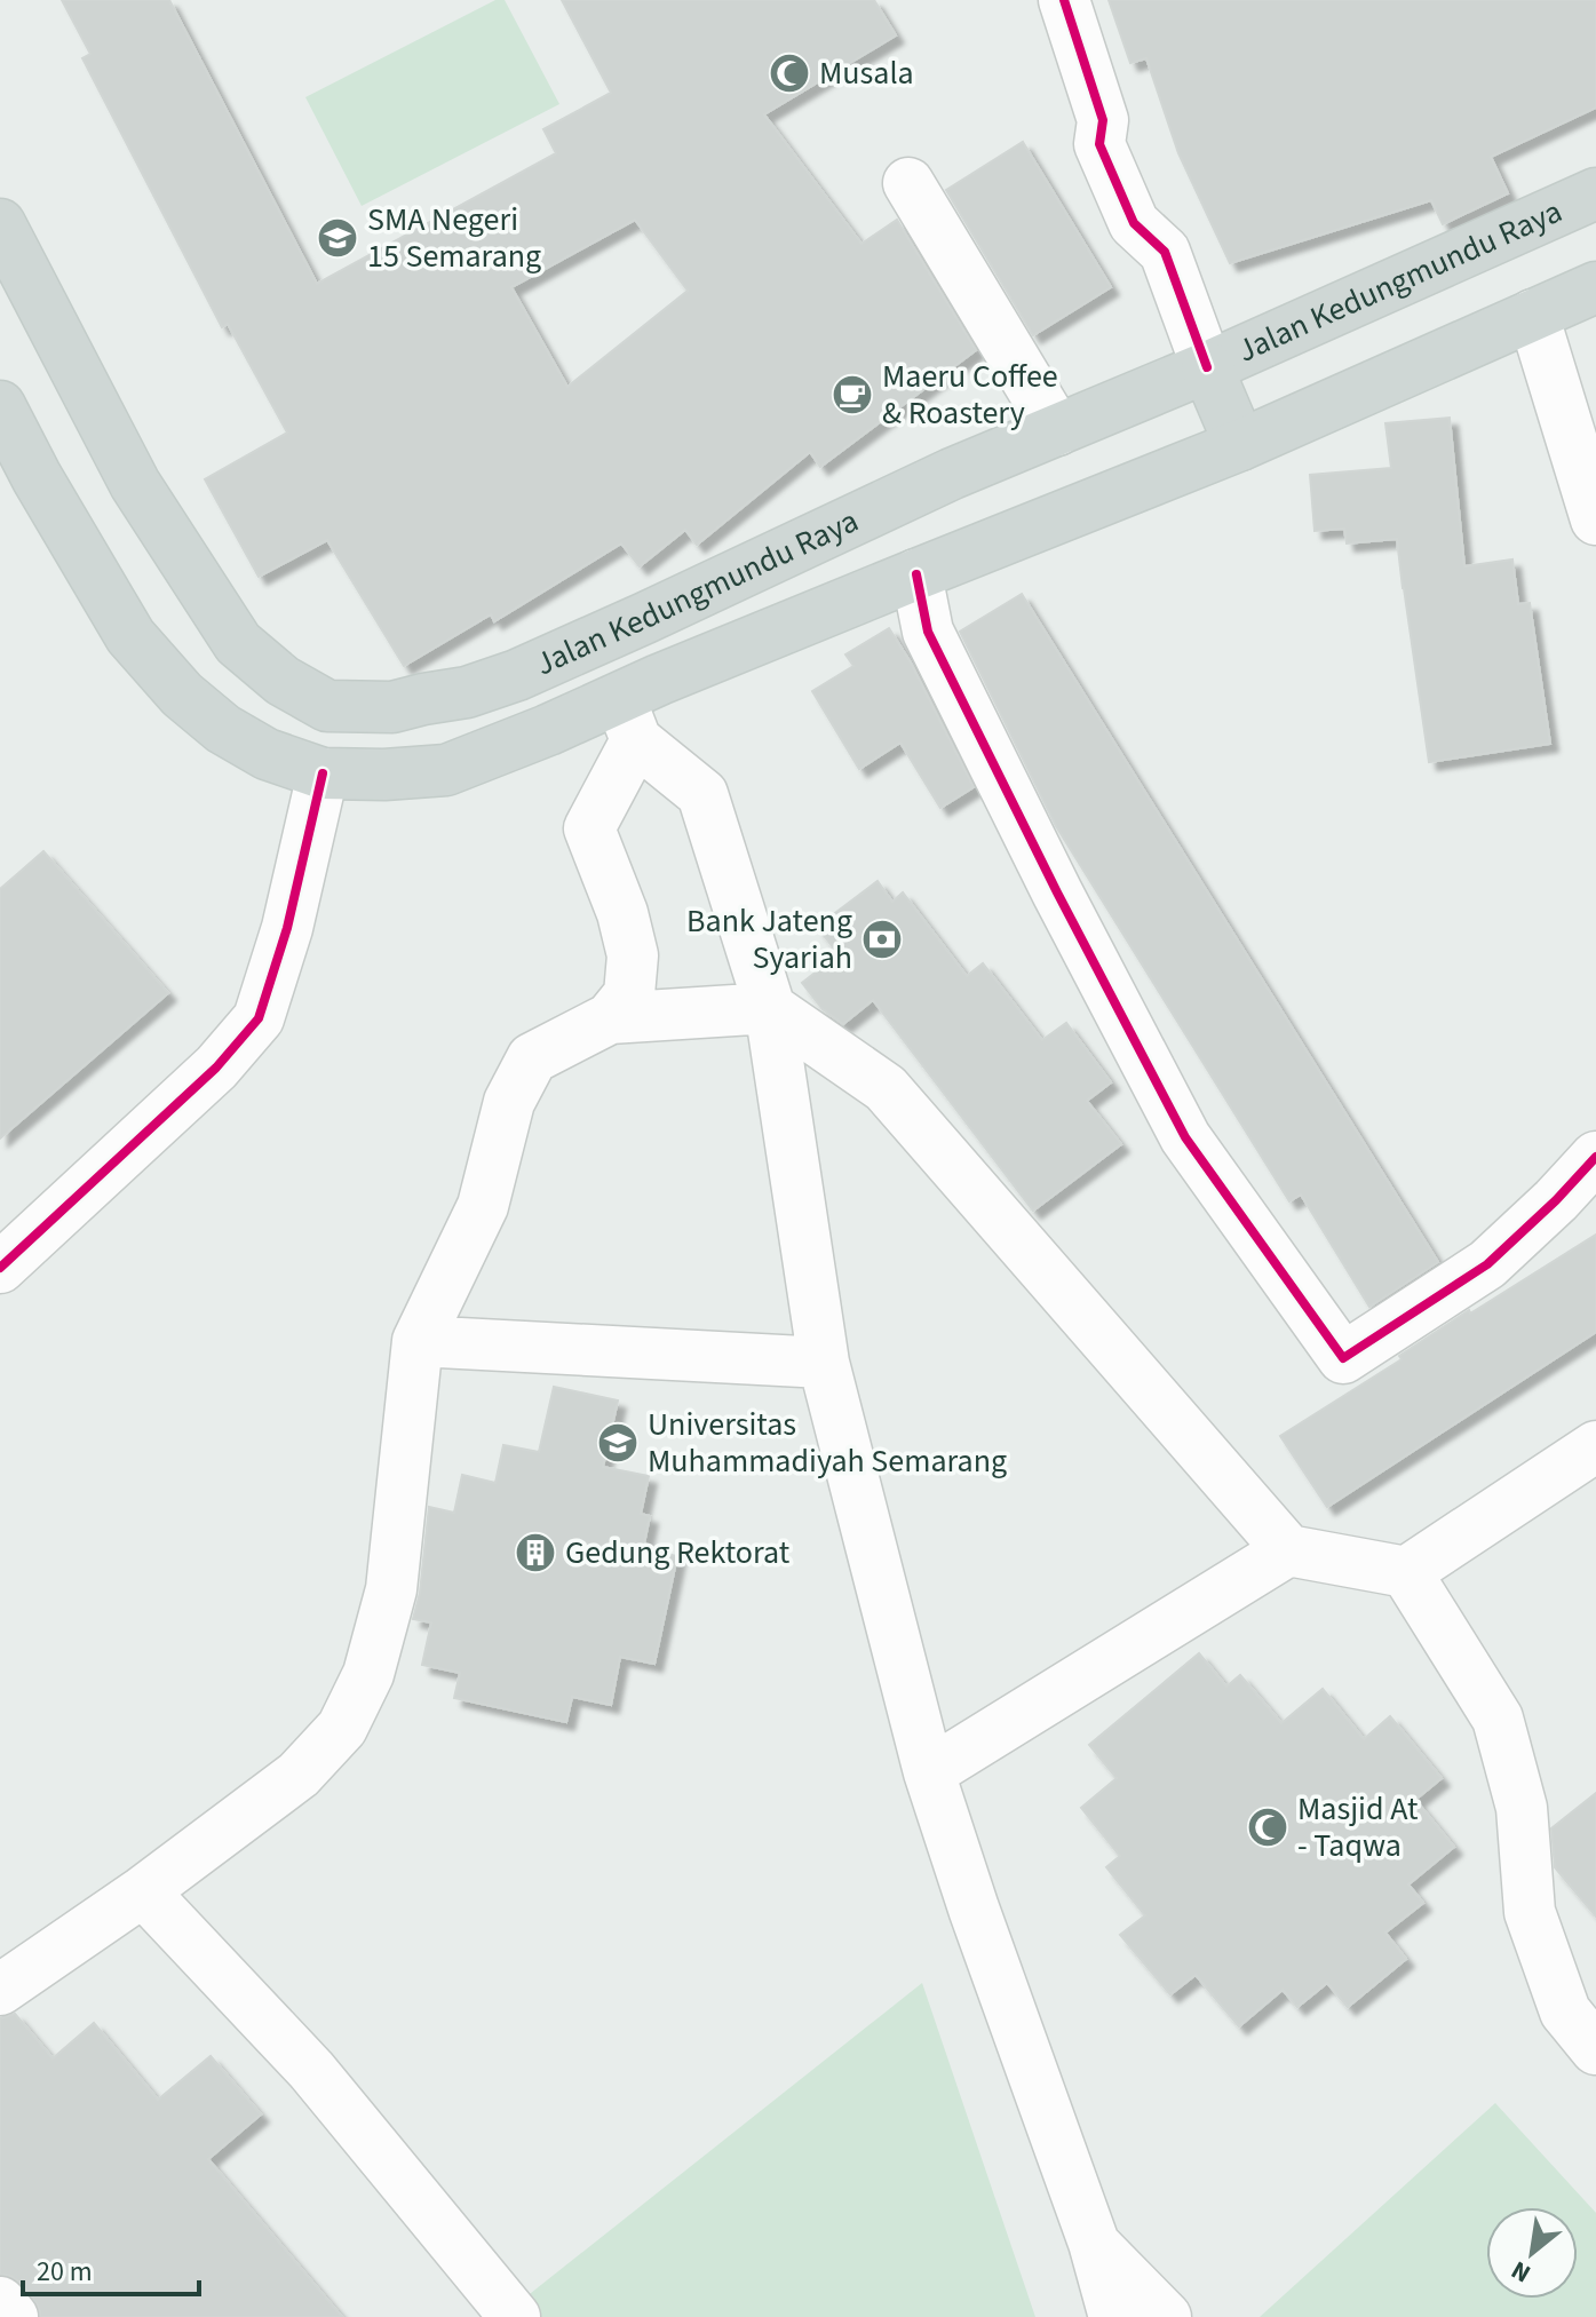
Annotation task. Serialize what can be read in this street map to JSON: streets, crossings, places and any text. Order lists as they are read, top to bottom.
{
  "streets": {
    "main road": ["Jalan Kedungmundu Raya"]
  },
  "places": {
    "mosque": ["Musala", "Masjid At - Taqwa"],
    "school or university": ["SMA Negeri 15 Semarang", "Universitas Muhammadiyah Semarang"],
    "cafe": ["Maeru Coffee & Roastery"],
    "bank": ["Bank Jateng Syariah"],
    "building": ["Gedung Rektorat"]
  },
  "scale_bar": "20 m",
  "north": "bottom left"
}
